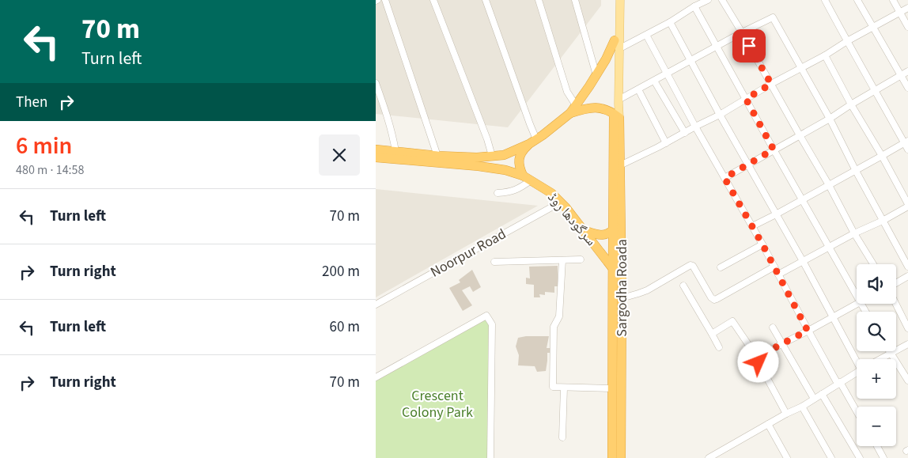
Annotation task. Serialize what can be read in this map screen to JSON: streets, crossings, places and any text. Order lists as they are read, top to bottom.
{
  "streets": {
    "highway": ["سرگودھا روڈ", "Sargodha Roada"],
    "street": ["Noorpur Road"]
  },
  "crossings": [
    ["سرگودھا روڈ", "Noorpur Road"],
    ["سرگودھا روڈ", "Sargodha Roada"]
  ],
  "parks": ["Crescent Colony Park"],
  "page": {
    "turn": ["70 m", "Turn left"],
    "then": "Then",
    "heading": ["6 min", "480 m · 14:58"],
    "list": [
      {
        "name": "Turn left",
        "value": "70 m"
      },
      {
        "name": "Turn right",
        "value": "200 m"
      },
      {
        "name": "Turn left",
        "value": "60 m"
      },
      {
        "name": "Turn right",
        "value": "70 m"
      }
    ],
    "map_buttons": ["+", "−"]
  }
}
